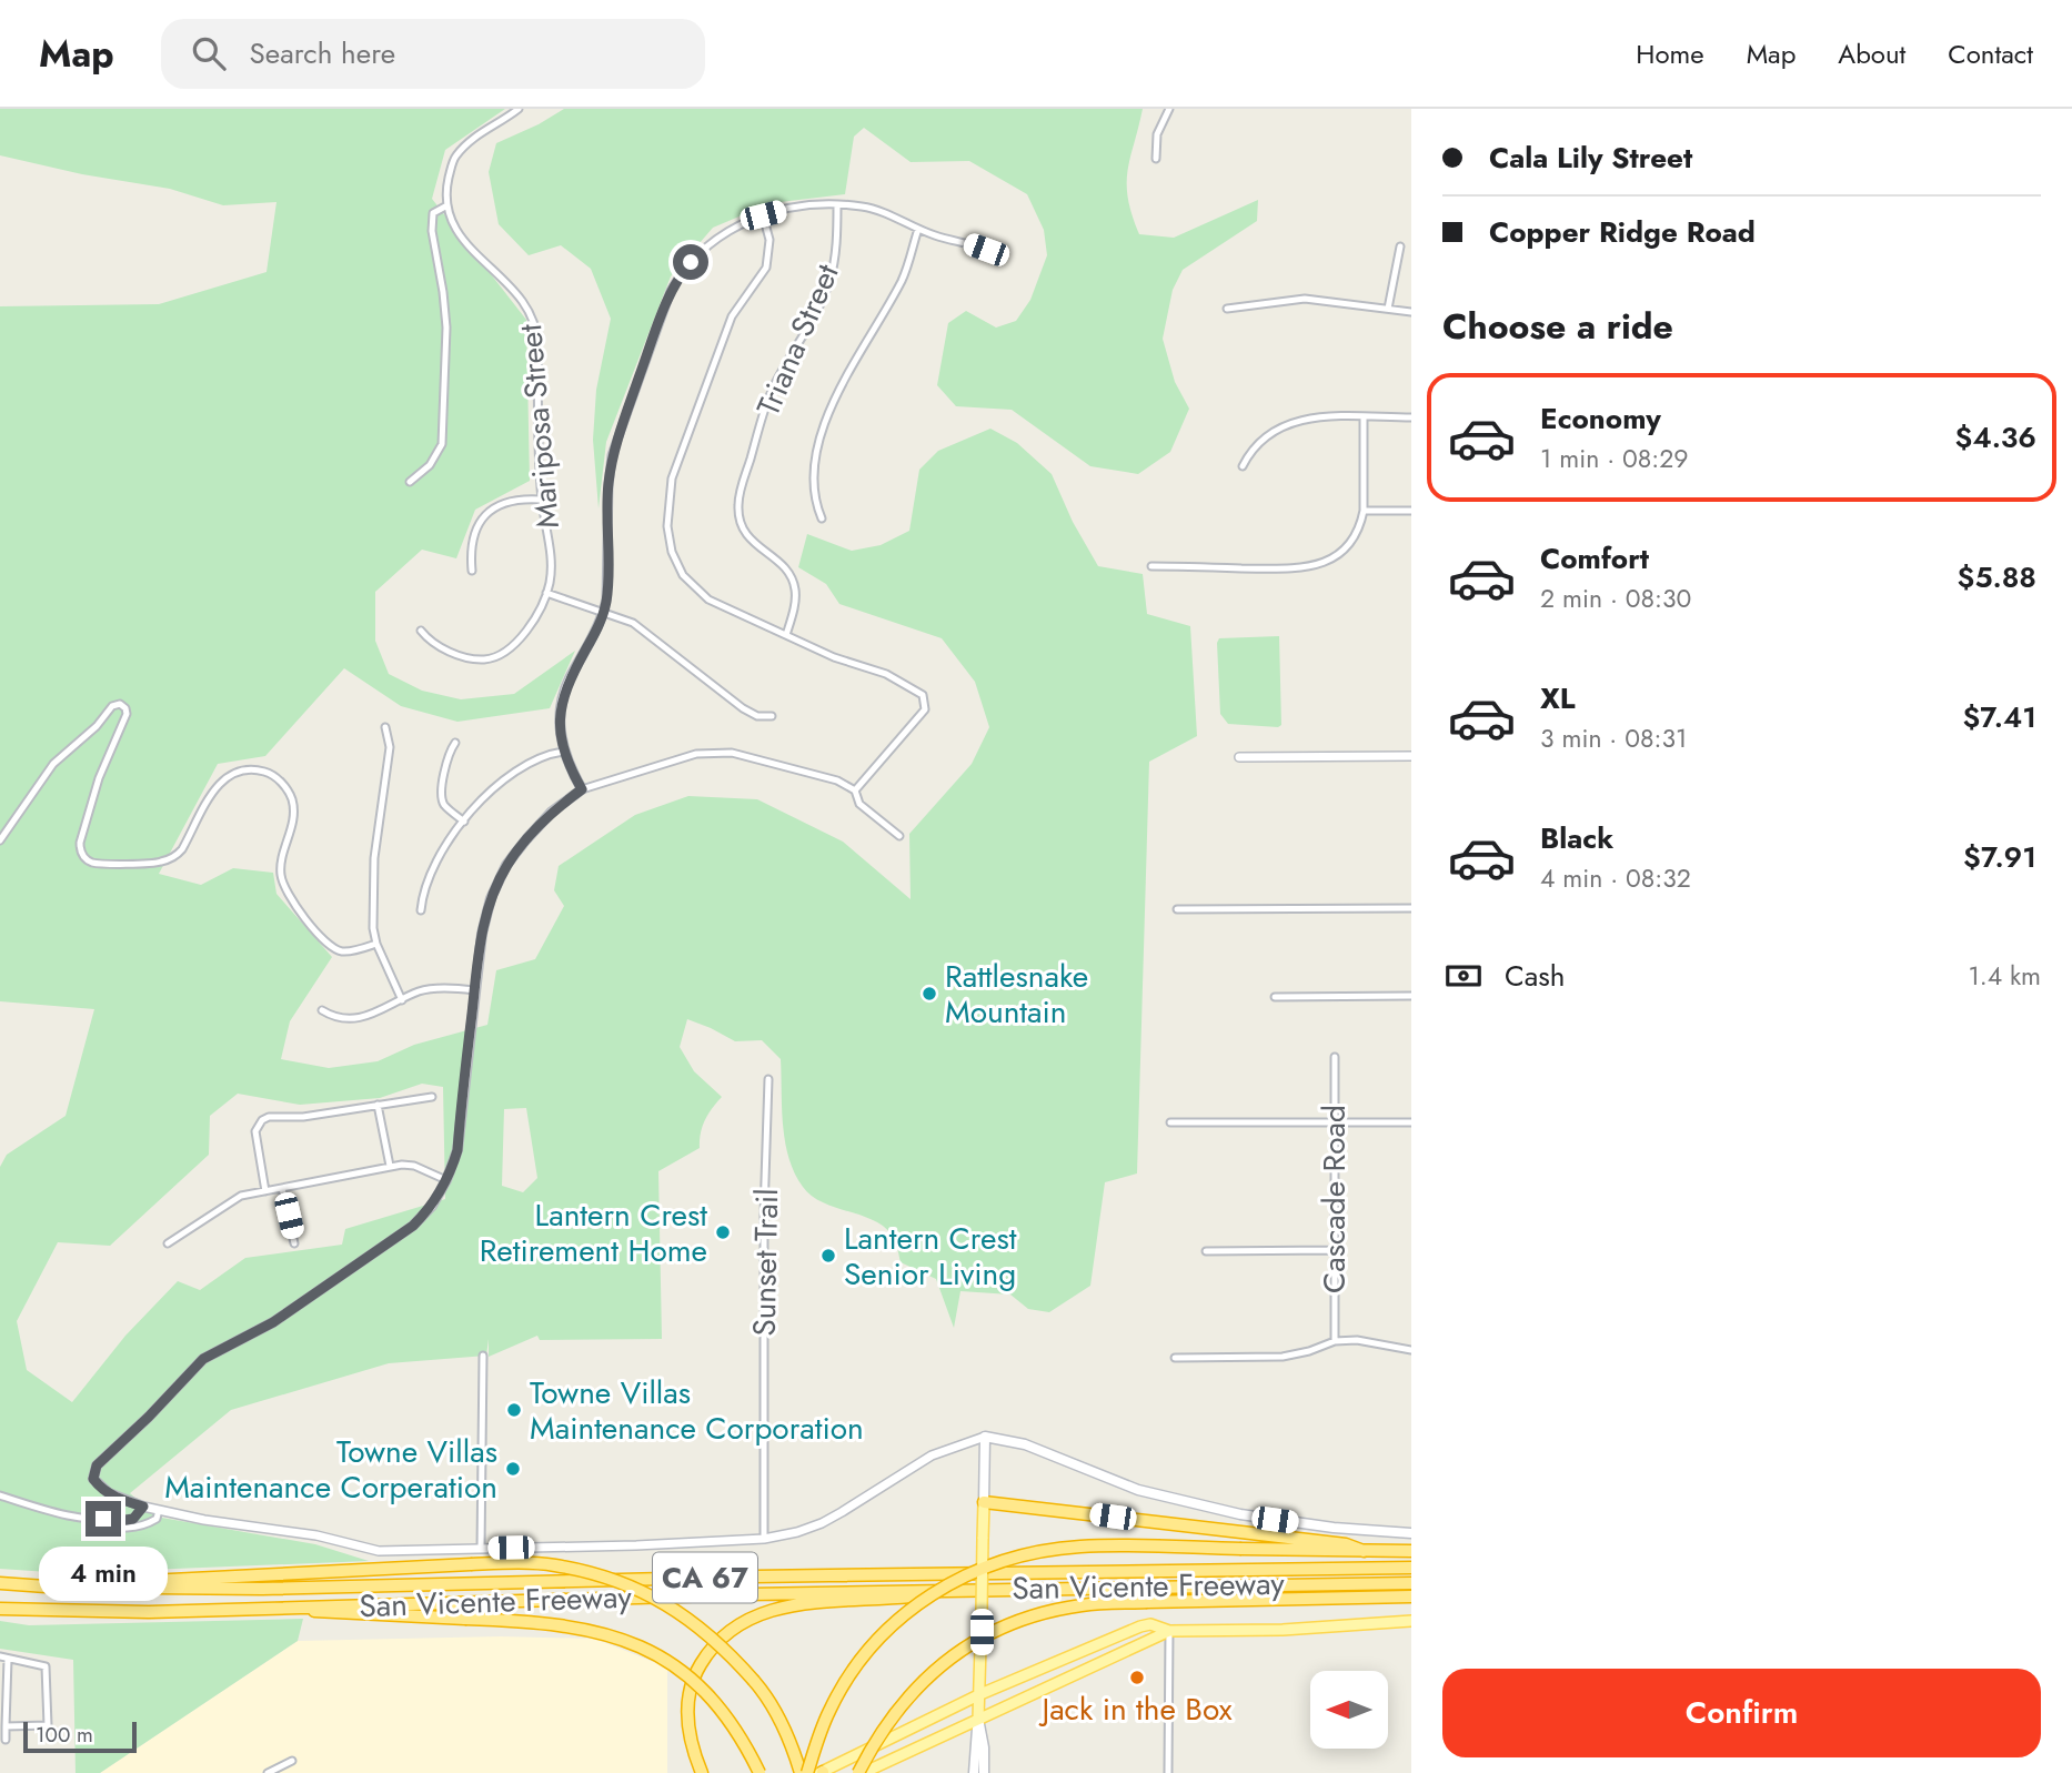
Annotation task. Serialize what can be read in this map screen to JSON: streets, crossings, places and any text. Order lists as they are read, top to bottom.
{
  "streets": {
    "highway": ["CA 67", "San Vicente Freeway"],
    "street": [
      "Triana Street",
      "Mariposa Street",
      "Cascade Road",
      "Sunset Trail"
    ]
  },
  "places": [
    "Rattlesnake Mountain",
    "Lantern Crest Retirement Home",
    "Lantern Crest Senior Living",
    "Towne Villas Maintenance Corporation",
    "Towne Villas Maintenance Corperation",
    "Jack in the Box"
  ],
  "scale_bar": "100 m",
  "north": "left",
  "page": {
    "header": "Map",
    "search": "Search here",
    "nav": [
      "Home",
      "Map",
      "About",
      "Contact"
    ],
    "banner": ["Cala Lily Street", "Copper Ridge Road"],
    "heading": "Choose a ride",
    "list": [
      {
        "name": "Economy",
        "note": "1 min · 08:29",
        "value": "$4.36"
      },
      {
        "name": "Comfort",
        "note": "2 min · 08:30",
        "value": "$5.88"
      },
      {
        "name": "XL",
        "note": "3 min · 08:31",
        "value": "$7.41"
      },
      {
        "name": "Black",
        "note": "4 min · 08:32",
        "value": "$7.91"
      }
    ],
    "pay": ["Cash", "1.4 km"],
    "bubble": "4 min",
    "buttons": "Confirm",
    "scale": "100 m"
  }
}
